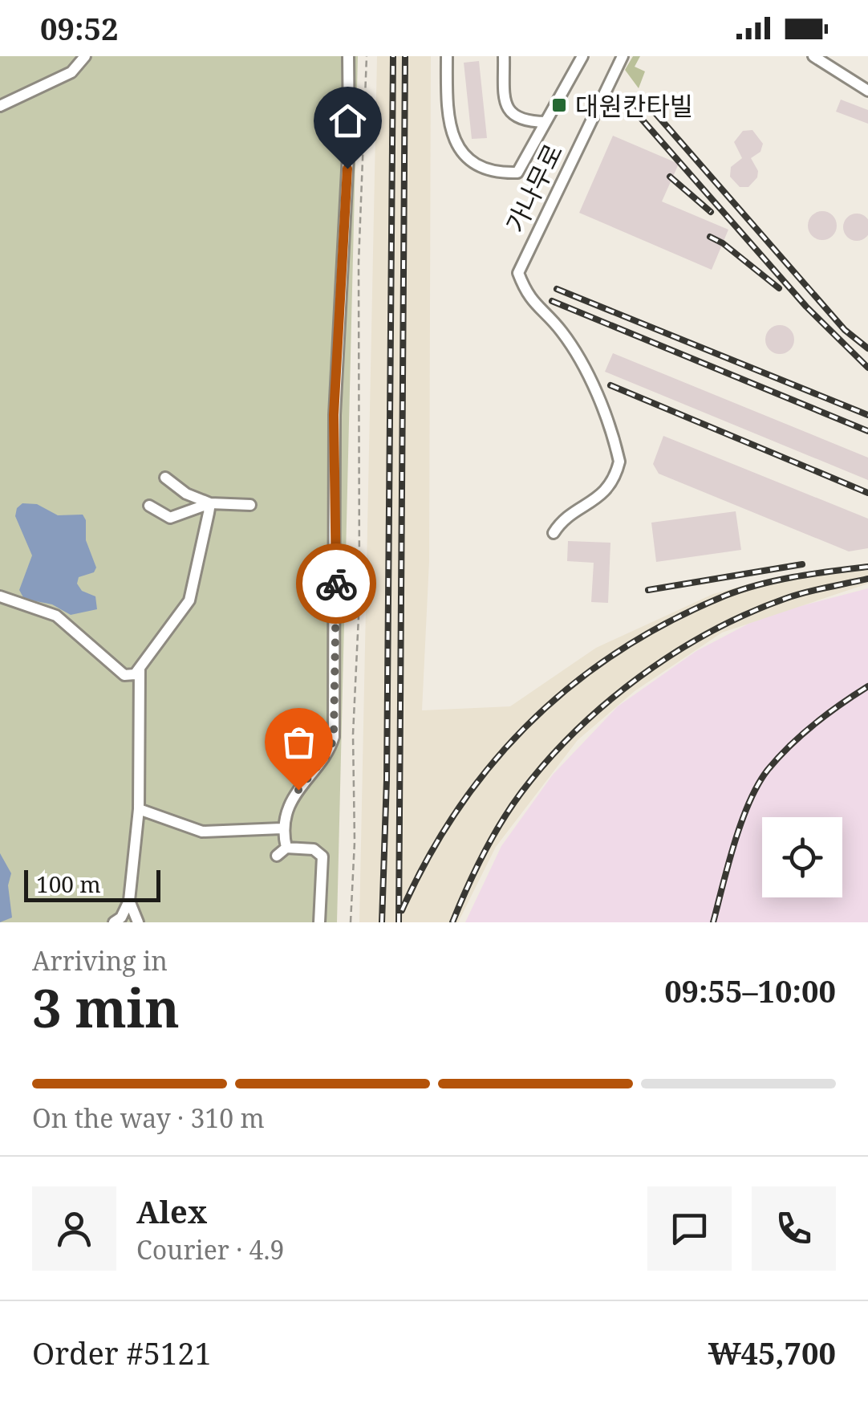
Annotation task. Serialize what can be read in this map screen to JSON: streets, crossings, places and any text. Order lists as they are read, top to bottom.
{
  "streets": {
    "street": ["가나무로"]
  },
  "places": {
    "transit": ["대원칸타빌"]
  },
  "scale_bar": "100 m",
  "page": {
    "status": "09:52",
    "scale": "100 m",
    "heading": ["3 min", "Arriving in", "09:55–10:00"],
    "panel": [
      "Alex",
      "Courier · 4.9",
      "Order #5121",
      "₩45,700"
    ],
    "bar": "On the way · 310 m"
  }
}
